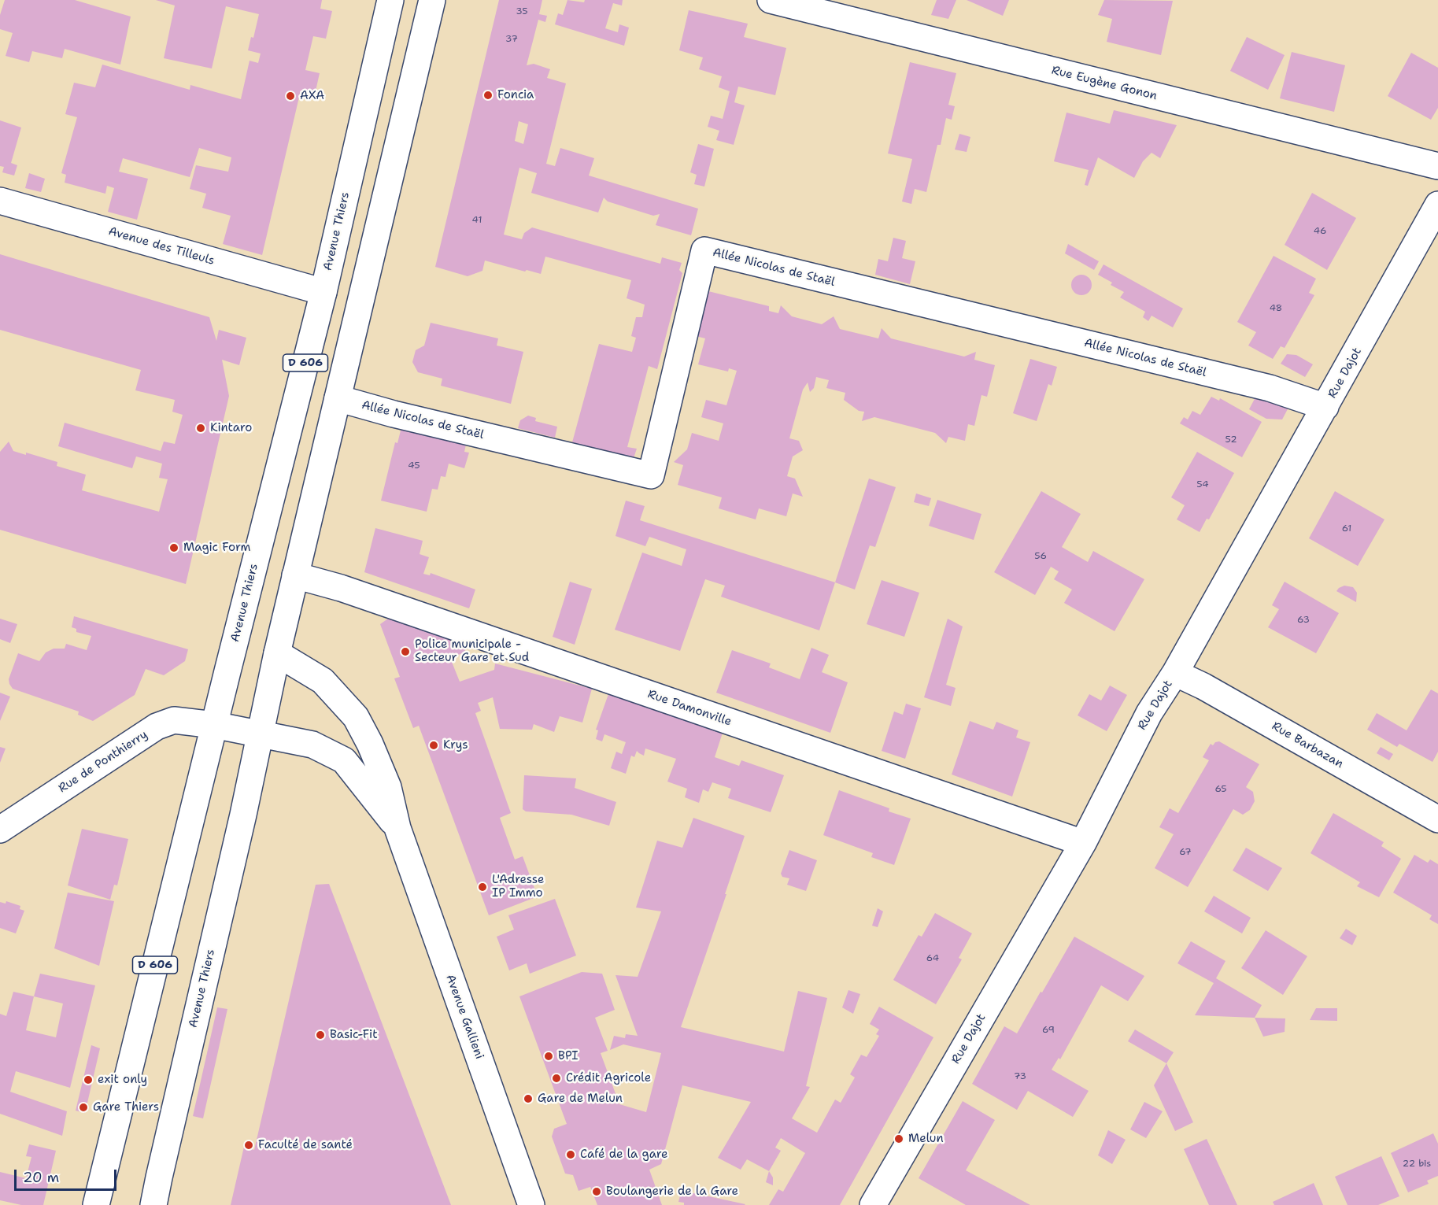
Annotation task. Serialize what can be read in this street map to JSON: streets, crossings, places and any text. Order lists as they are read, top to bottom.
{
  "streets": {
    "street": [
      "Rue Eugène Gonon",
      "Avenue Thiers",
      "Avenue des Tilleuls",
      "Allée Nicolas de Staël",
      "D 606",
      "Rue Dajot",
      "Rue Damonville",
      "Rue Barbazan",
      "Rue de Ponthierry",
      "Avenue Gallieni"
    ]
  },
  "crossings": [
    ["Avenue Thiers", "Avenue des Tilleuls"],
    ["Avenue Thiers", "Allée Nicolas de Staël"],
    ["Avenue Thiers", "Rue Damonville"],
    ["Avenue Thiers", "Rue de Ponthierry"],
    ["Avenue Thiers", "Avenue Gallieni"],
    ["Allée Nicolas de Staël", "Rue Dajot"],
    ["Rue Dajot", "Rue Damonville"],
    ["Rue Dajot", "Rue Barbazan"],
    ["Rue de Ponthierry", "Avenue Gallieni"]
  ],
  "places": [
    "Foncia",
    "AXA",
    "Kintaro",
    "Magic Form",
    "Police municipale - Secteur Gare et Sud",
    "Krys",
    "L'Adresse IP Immo",
    "Basic-Fit",
    "BPI",
    "Crédit Agricole",
    "exit only",
    "Gare de Melun",
    "Gare Thiers",
    "Melun",
    "Faculté de santé",
    "Café de la gare",
    "Boulangerie de la Gare"
  ],
  "house_numbers": [
    "35",
    "37",
    "41",
    "46",
    "48",
    "52",
    "45",
    "54",
    "61",
    "56",
    "63",
    "65",
    "67",
    "64",
    "69",
    "73",
    "22 bis"
  ],
  "scale_bar": "20 m"
}
